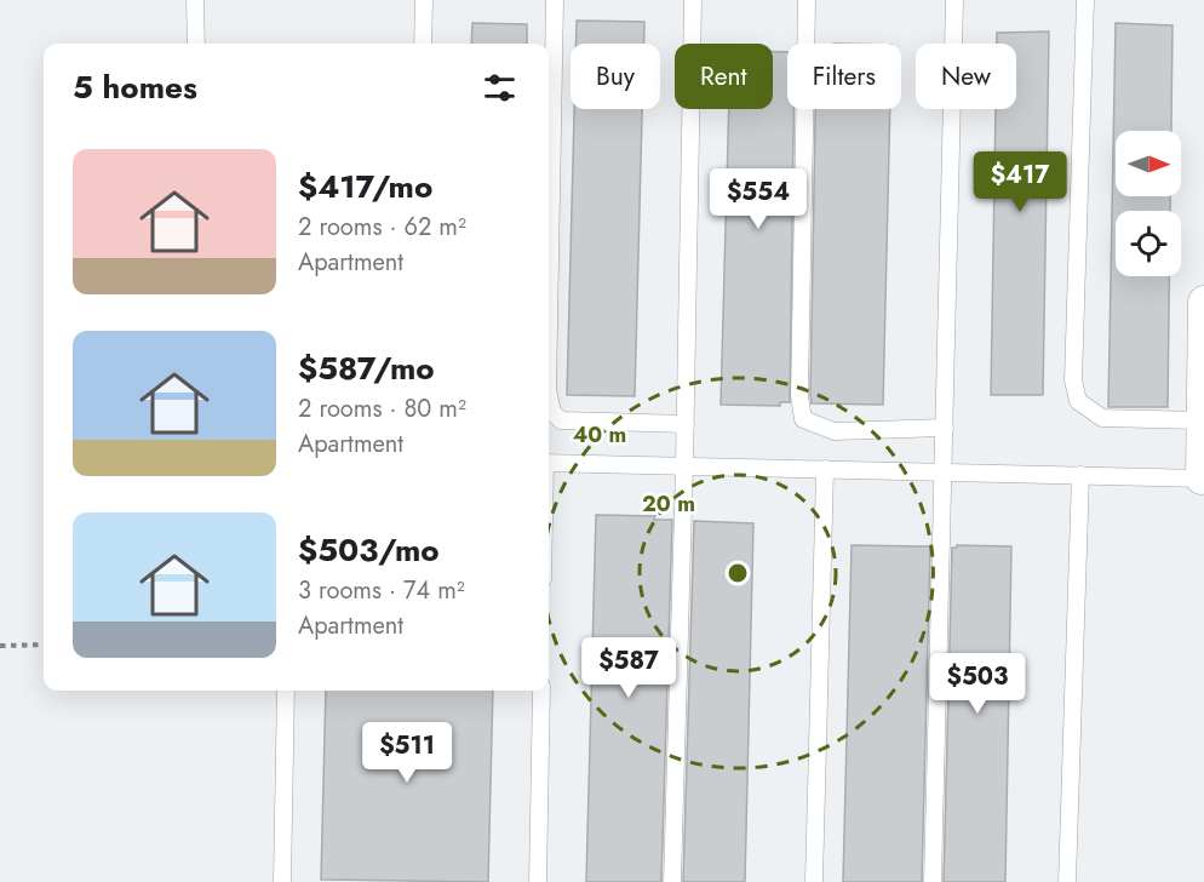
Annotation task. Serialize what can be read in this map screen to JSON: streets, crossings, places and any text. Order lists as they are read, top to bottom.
{
  "north": "right",
  "page": {
    "chip": [
      "Buy",
      "Rent",
      "Filters",
      "New"
    ],
    "heading": "5 homes",
    "list": [
      {
        "name": "$417/mo",
        "note": "2 rooms · 62 m² · Apartment"
      },
      {
        "name": "$587/mo",
        "note": "2 rooms · 80 m² · Apartment"
      },
      {
        "name": "$503/mo",
        "note": "3 rooms · 74 m² · Apartment"
      }
    ],
    "price": [
      "$417",
      "$554",
      "$587",
      "$503",
      "$511"
    ]
  },
  "rings": ["40 m", "20 m"]
}
